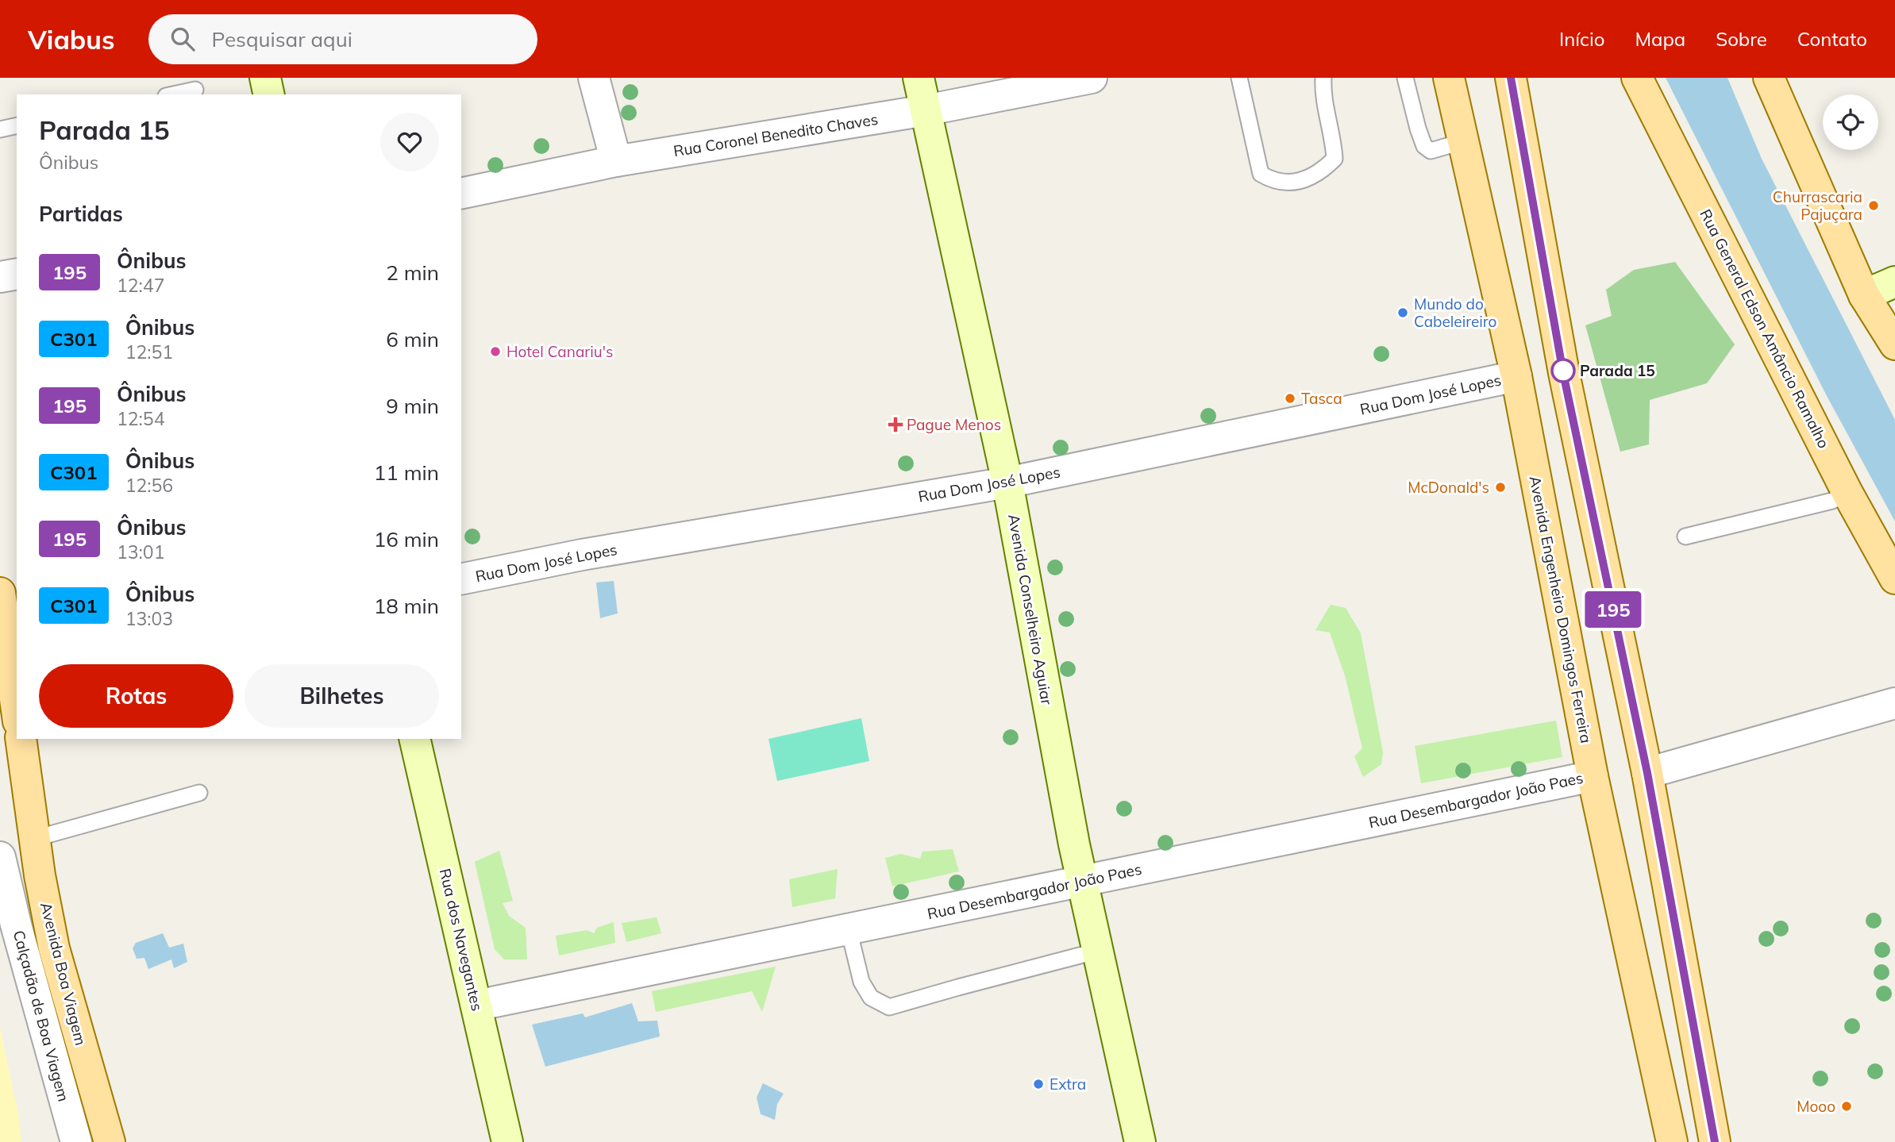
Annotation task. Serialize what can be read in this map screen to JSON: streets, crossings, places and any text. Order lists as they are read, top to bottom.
{
  "streets": {
    "main road": [
      "Rua General Edson Amâncio Ramalho",
      "Avenida Conselheiro Aguiar",
      "Avenida Engenheiro Domingos Ferreira",
      "Rua dos Navegantes",
      "Avenida Boa Viagem"
    ],
    "street": [
      "Rua Coronel Benedito Chaves",
      "Rua Dom José Lopes",
      "Rua Desembargador João Paes",
      "Calçadão de Boa Viagem"
    ]
  },
  "crossings": [
    ["Rua Coronel Benedito Chaves", "Avenida Conselheiro Aguiar"],
    ["Rua Dom José Lopes", "Avenida Conselheiro Aguiar"],
    ["Rua Dom José Lopes", "Avenida Engenheiro Domingos Ferreira"],
    ["Avenida Conselheiro Aguiar", "Rua Desembargador João Paes"],
    ["Avenida Engenheiro Domingos Ferreira", "Rua Desembargador João Paes"],
    ["Rua Desembargador João Paes", "Rua dos Navegantes"]
  ],
  "places": {
    "other": [
      "Churrascaria Pajuçara",
      "Mundo do Cabeleireiro",
      "Hotel Canariu's",
      "Parada 15",
      "Tasca",
      "McDonald's",
      "Extra",
      "Mooo"
    ],
    "health": ["Pague Menos"]
  },
  "lines": ["bus line 195"],
  "page": {
    "header": "Viabus",
    "search": "Pesquisar aqui",
    "nav": [
      "Início",
      "Mapa",
      "Sobre",
      "Contato"
    ],
    "on_map": "195",
    "heading": [
      ["Parada 15", "Ônibus"],
      "Partidas"
    ],
    "list": [
      {
        "mark": "195",
        "name": "Ônibus",
        "note": "12:47",
        "value": "2 min"
      },
      {
        "mark": "C301",
        "name": "Ônibus",
        "note": "12:51",
        "value": "6 min"
      },
      {
        "mark": "195",
        "name": "Ônibus",
        "note": "12:54",
        "value": "9 min"
      },
      {
        "mark": "C301",
        "name": "Ônibus",
        "note": "12:56",
        "value": "11 min"
      },
      {
        "mark": "195",
        "name": "Ônibus",
        "note": "13:01",
        "value": "16 min"
      },
      {
        "mark": "C301",
        "name": "Ônibus",
        "note": "13:03",
        "value": "18 min"
      }
    ],
    "buttons": ["Rotas", "Bilhetes"]
  }
}
